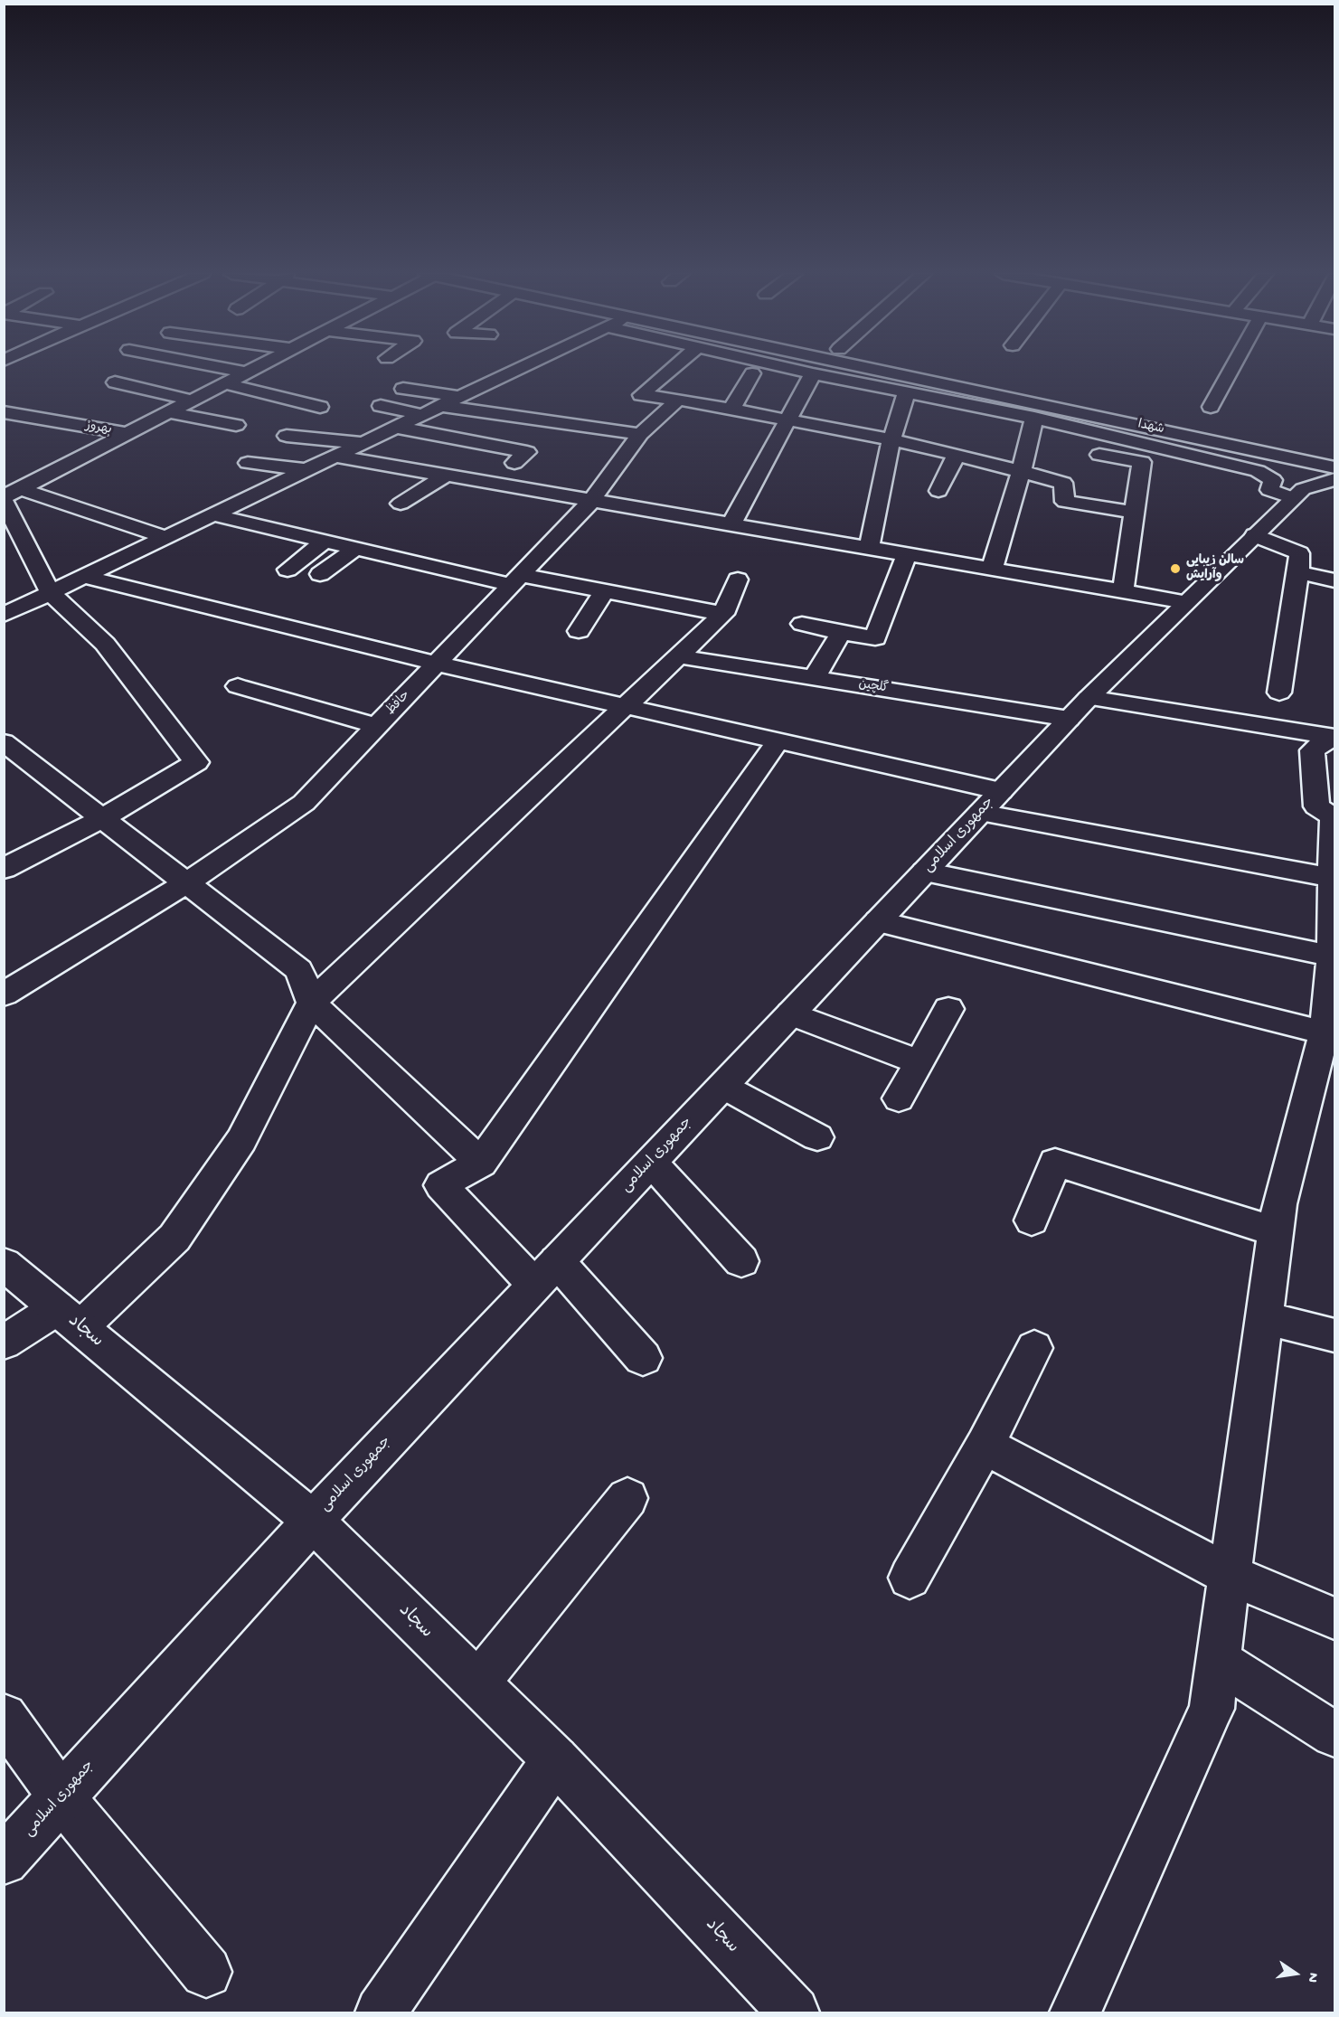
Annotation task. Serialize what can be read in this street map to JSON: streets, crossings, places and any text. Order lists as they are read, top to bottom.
{
  "streets": {
    "street": [
      "شهدا",
      "بهروز",
      "گلچین",
      "حافظ",
      "جمهوری اسلامی",
      "سجاد"
    ]
  },
  "crossings": [
    ["گلچین", "جمهوری اسلامی"],
    ["جمهوری اسلامی", "سجاد"]
  ],
  "places": ["سالن زیبایی وآرایش"],
  "north": "right"
}
